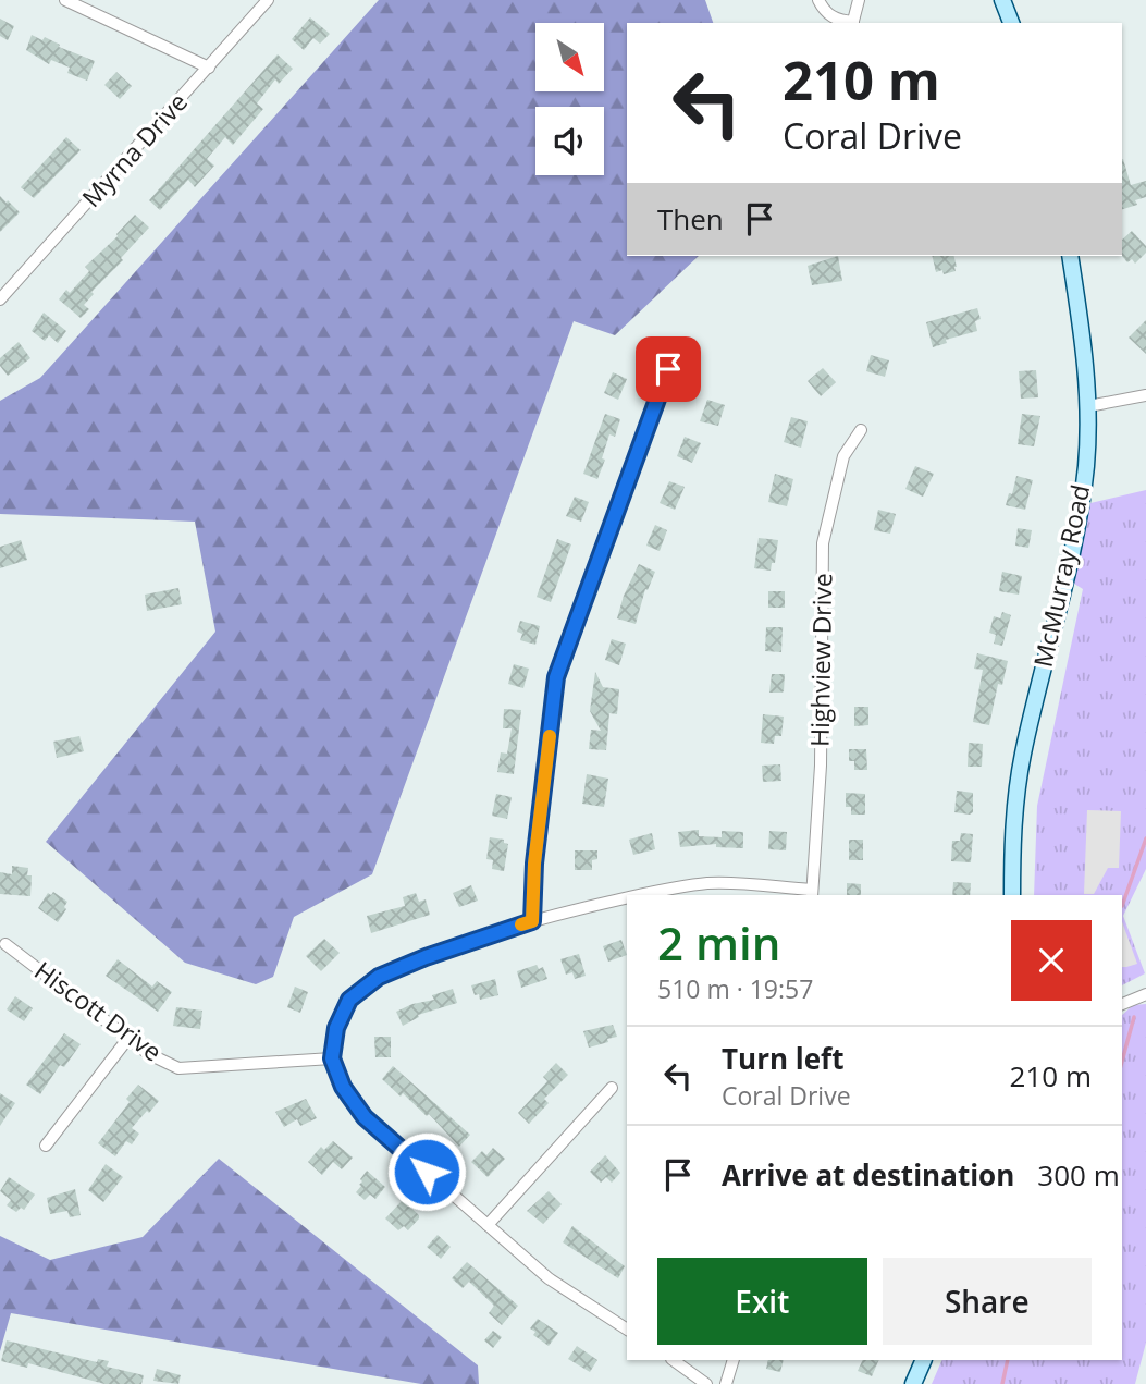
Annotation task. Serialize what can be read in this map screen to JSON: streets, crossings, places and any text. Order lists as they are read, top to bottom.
{
  "streets": {
    "main road": ["McMurray Road"],
    "street": ["Myrna Drive", "Highview Drive", "Hiscott Drive"]
  },
  "north": "bottom right",
  "page": {
    "turn": ["210 m", "Coral Drive"],
    "then": "Then",
    "heading": ["2 min", "510 m · 19:57"],
    "list": [
      {
        "name": "Turn left",
        "note": "Coral Drive",
        "value": "210 m"
      },
      {
        "name": "Arrive at destination",
        "value": "300 m"
      }
    ],
    "buttons": ["Exit", "Share"]
  }
}
